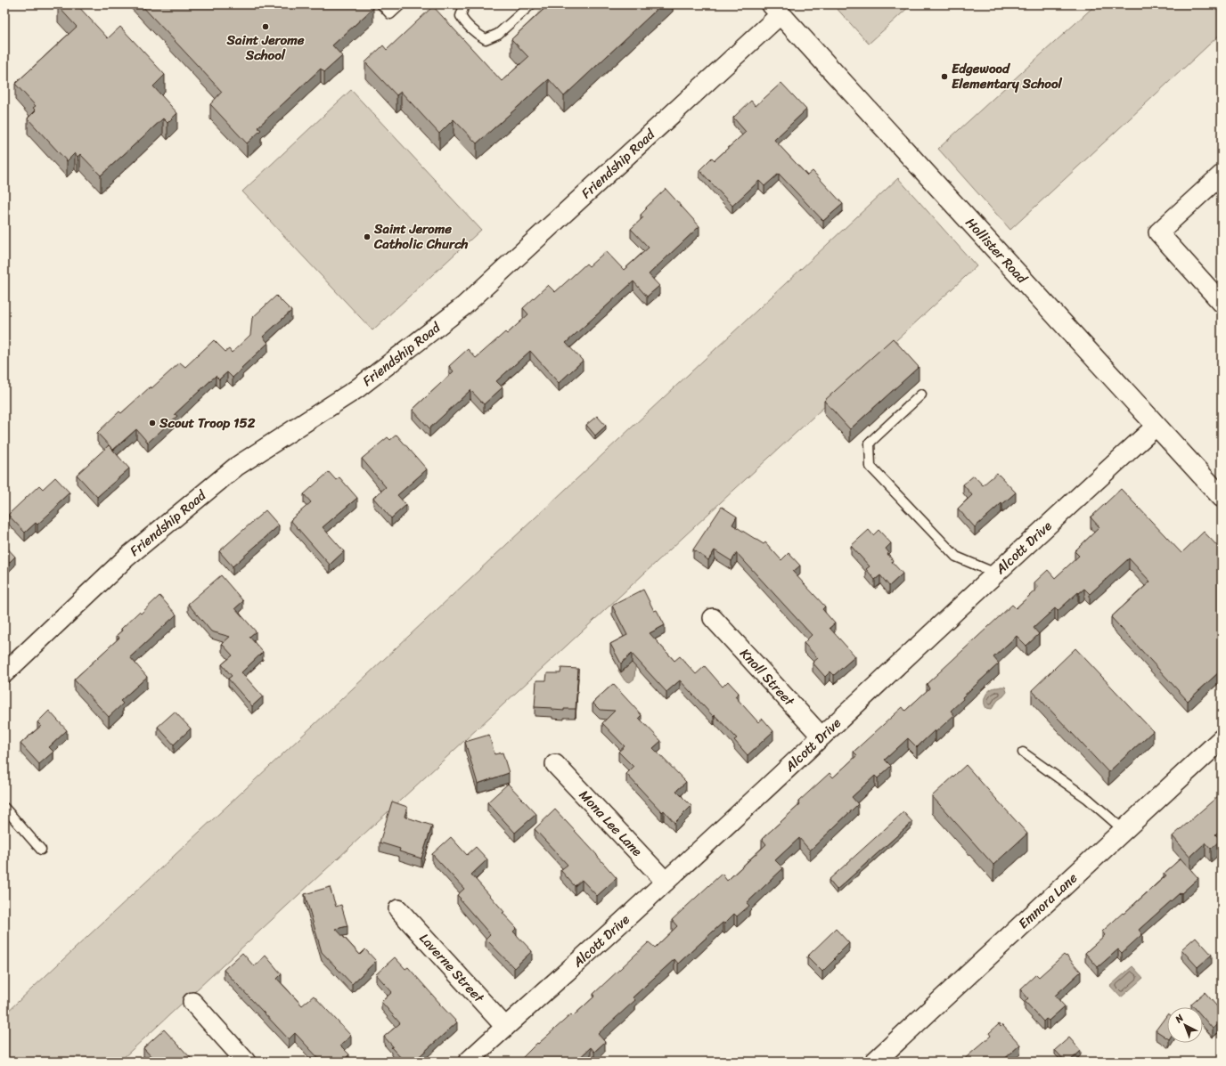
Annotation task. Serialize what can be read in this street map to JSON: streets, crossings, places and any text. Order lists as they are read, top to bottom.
{
  "streets": {
    "street": [
      "Friendship Road",
      "Hollister Road",
      "Alcott Drive",
      "Knoll Street",
      "Mona Lee Lane",
      "Emnora Lane",
      "Laverne Street"
    ]
  },
  "crossings": [
    ["Friendship Road", "Hollister Road"],
    ["Hollister Road", "Alcott Drive"],
    ["Alcott Drive", "Knoll Street"],
    ["Alcott Drive", "Mona Lee Lane"],
    ["Alcott Drive", "Laverne Street"]
  ],
  "places": [
    "Saint Jerome School",
    "Edgewood Elementary School",
    "Saint Jerome Catholic Church",
    "Scout Troop 152"
  ],
  "north": "top left"
}
